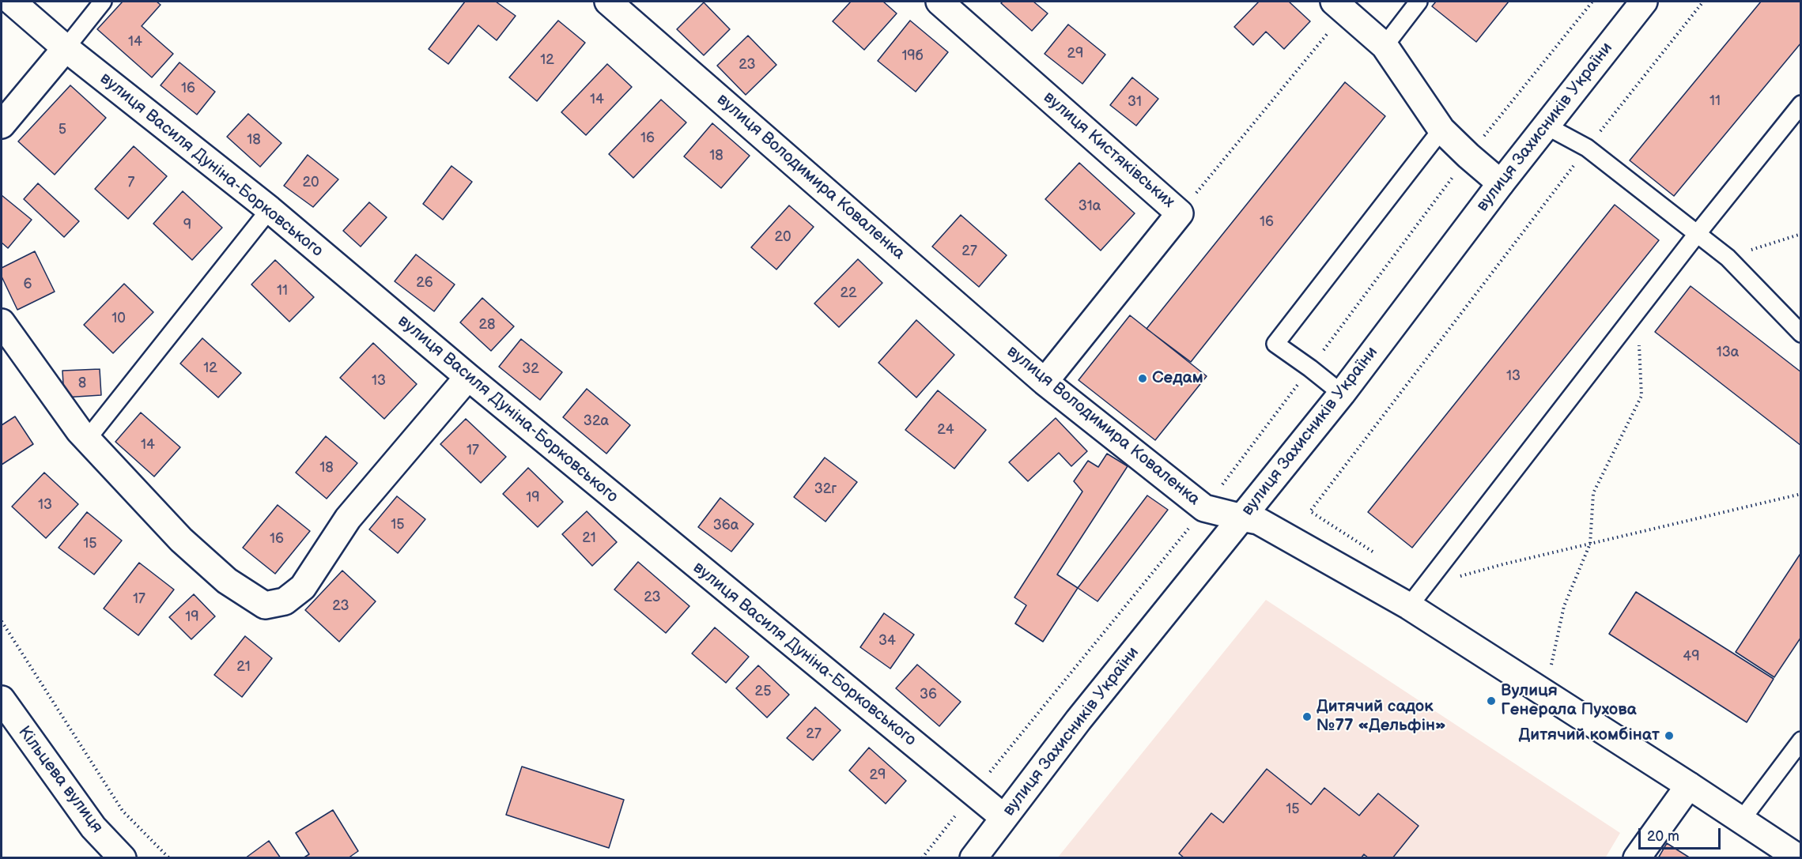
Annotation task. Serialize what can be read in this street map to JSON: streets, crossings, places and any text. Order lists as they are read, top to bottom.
{
  "streets": {
    "street": [
      "вулиця Захисників України",
      "вулиця Кистяківських",
      "вулиця Василя Дуніна-Борковського",
      "вулиця Володимира Коваленка",
      "Кільцева вулиця"
    ]
  },
  "crossings": [
    ["вулиця Захисників України", "вулиця Василя Дуніна-Борковського"],
    ["вулиця Захисників України", "вулиця Володимира Коваленка"],
    ["вулиця Кистяківських", "вулиця Володимира Коваленка"]
  ],
  "places": [
    "Седам",
    "Вулиця Генерала Пухова",
    "Дитячий садок №77 «Дельфін»",
    "Дитячий комбінат"
  ],
  "house_numbers": [
    "14",
    "29",
    "19б",
    "12",
    "23",
    "16",
    "14",
    "11",
    "31",
    "5",
    "16",
    "18",
    "18",
    "7",
    "20",
    "31а",
    "16",
    "9",
    "20",
    "27",
    "26",
    "6",
    "11",
    "22",
    "10",
    "28",
    "13а",
    "12",
    "32",
    "13",
    "13",
    "8",
    "32а",
    "24",
    "14",
    "17",
    "18",
    "32г",
    "19",
    "13",
    "15",
    "36а",
    "21",
    "16",
    "15",
    "23",
    "17",
    "23",
    "19",
    "34",
    "49",
    "21",
    "25",
    "36",
    "27",
    "29",
    "15"
  ],
  "scale_bar": "20 m"
}
